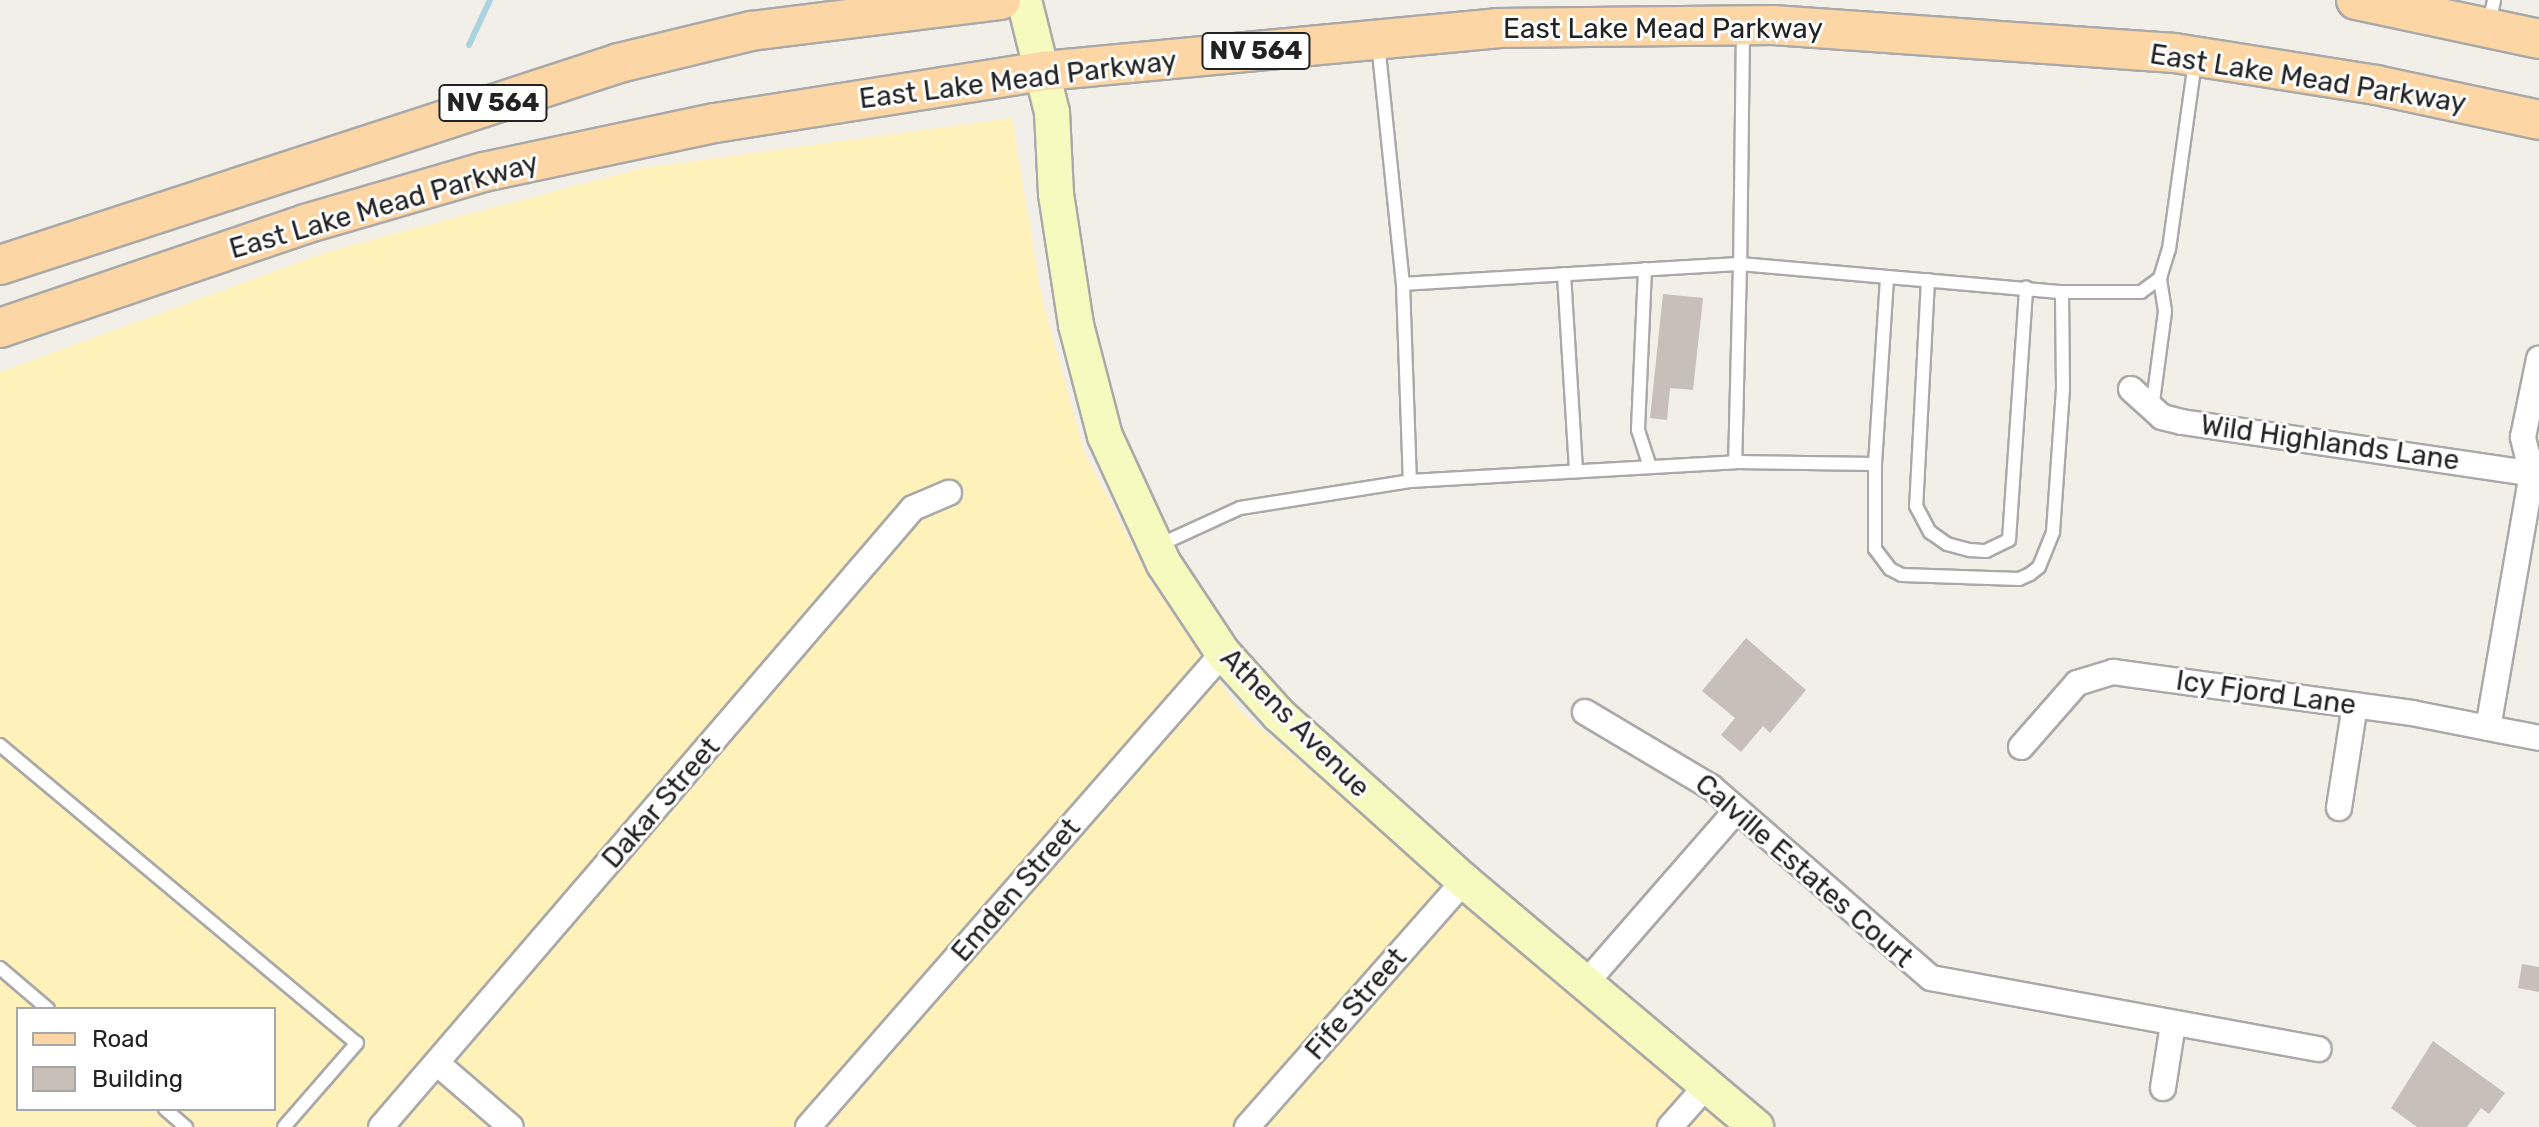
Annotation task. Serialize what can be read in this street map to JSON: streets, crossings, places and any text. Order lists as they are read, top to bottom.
{
  "streets": {
    "main road": ["East Lake Mead Parkway", "NV 564"],
    "street": [
      "Wild Highlands Lane",
      "Icy Fjord Lane",
      "Athens Avenue",
      "Dakar Street",
      "Calville Estates Court",
      "Emden Street",
      "Fife Street"
    ]
  },
  "crossings": [
    ["East Lake Mead Parkway", "Athens Avenue"],
    ["Athens Avenue", "Emden Street"],
    ["Athens Avenue", "Fife Street"]
  ],
  "legend": ["Road", "Building"]
}
